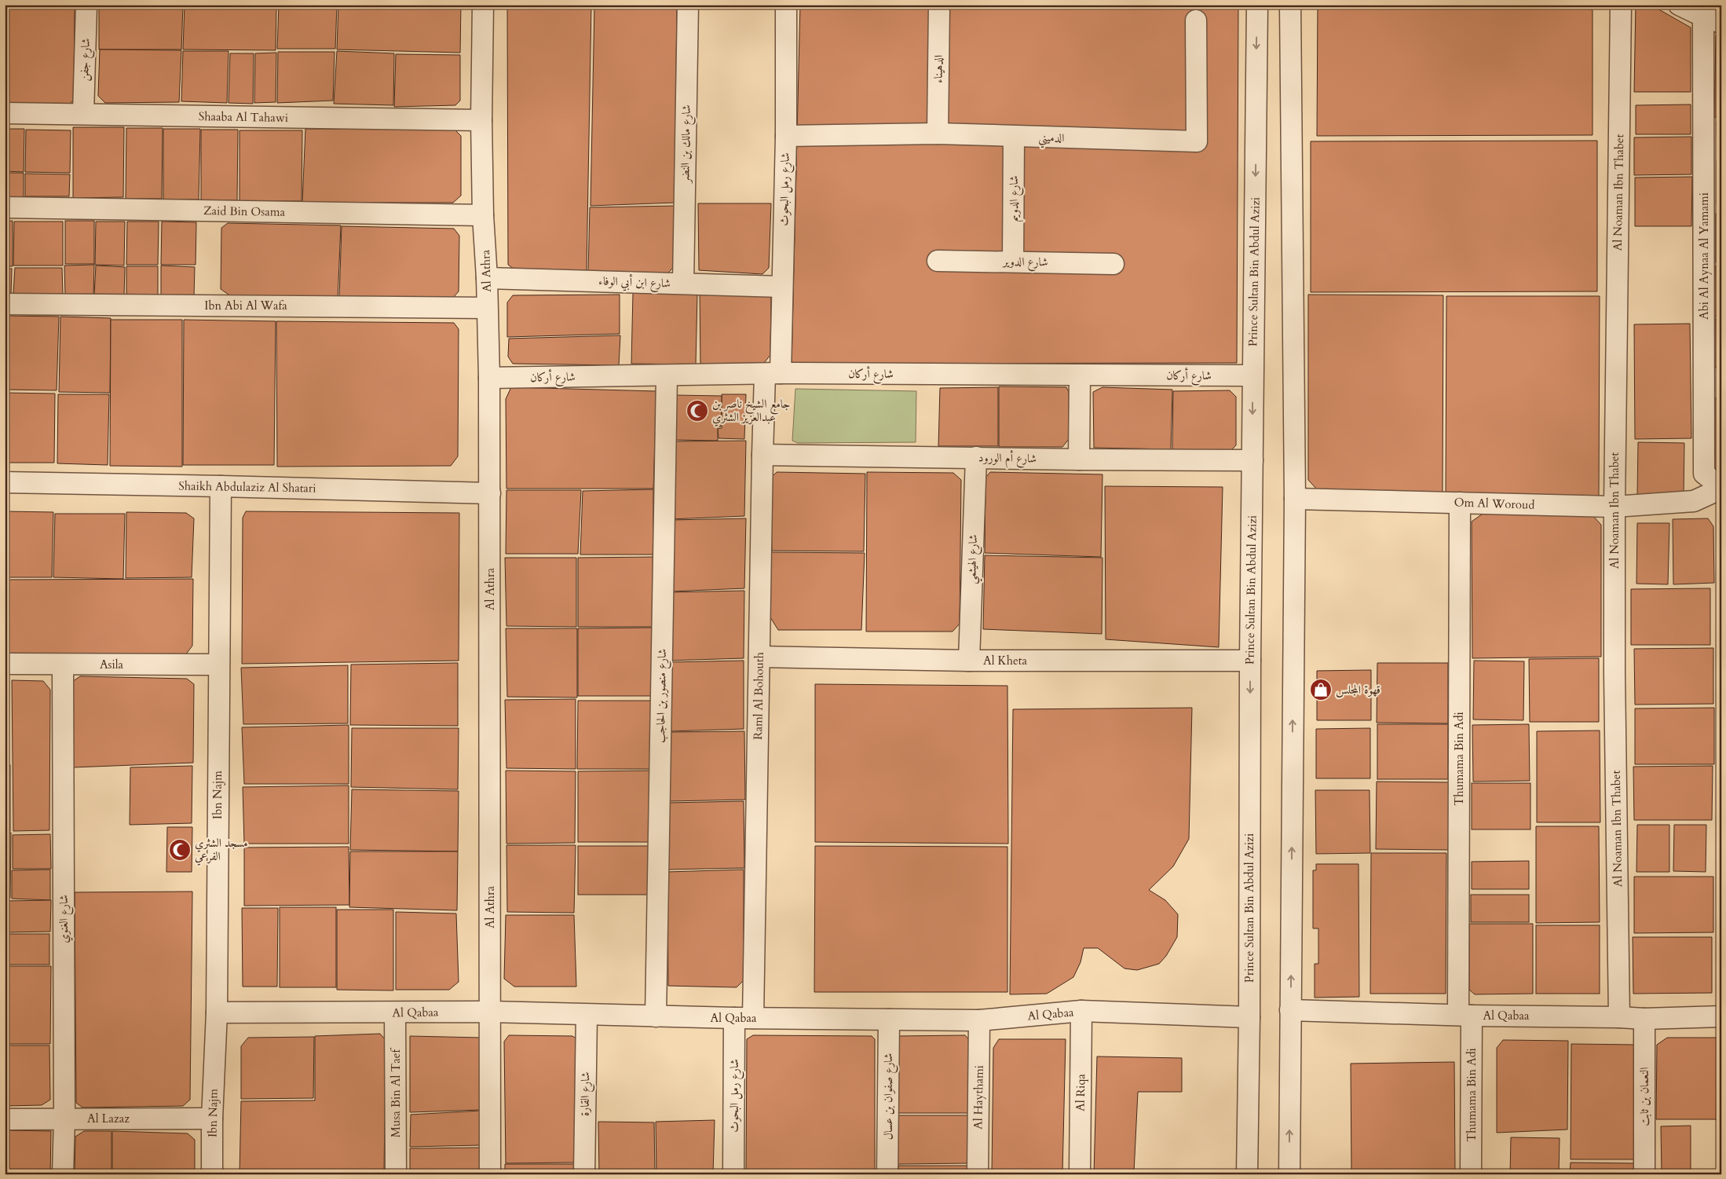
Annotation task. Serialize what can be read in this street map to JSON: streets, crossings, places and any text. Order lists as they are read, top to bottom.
{
  "streets": {
    "street": [
      "شارع جفن",
      "الدهيناء",
      "Shaaba Al Tahawi",
      "الدميني",
      "شارع مالك بن النضر",
      "شارع رمل البحوث",
      "Al Noaman Ibn Thabet",
      "شارع الدويم",
      "Zaid Bin Osama",
      "Abi Al Aynaa Al Yamami",
      "شارع الدوير",
      "Al Athra",
      "Prince Sultan Bin Abdul Azizi",
      "شارع ابن أبي الوفاء",
      "Ibn Abi Al Wafa",
      "شارع أركان",
      "شارع أم الورود",
      "Shaikh Abdulaziz Al Shatari",
      "Om Al Woroud",
      "شارع الهيثمي",
      "Al Kheta",
      "Asila",
      "شارع منصور بن الحاجب",
      "Raml Al Bohouth",
      "Thumama Bin Adi",
      "Ibn Najm",
      "شارع الغنوي",
      "Al Qabaa",
      "Al Riqa",
      "Musa Bin Al Taef",
      "شارع القارة",
      "شارع صفوان بن عسال",
      "النعمان بن ثابت",
      "Al Haythami",
      "Al Lazaz"
    ]
  },
  "crossings": [
    ["شارع جفن", "Shaaba Al Tahawi"],
    ["الدهيناء", "الدميني"],
    ["Shaaba Al Tahawi", "Al Athra"],
    ["الدميني", "شارع رمل البحوث"],
    ["الدميني", "شارع الدويم"],
    ["شارع مالك بن النضر", "شارع ابن أبي الوفاء"],
    ["شارع رمل البحوث", "شارع ابن أبي الوفاء"],
    ["شارع رمل البحوث", "شارع أركان"],
    ["شارع رمل البحوث", "Raml Al Bohouth"],
    ["شارع رمل البحوث", "Al Qabaa"],
    ["Al Noaman Ibn Thabet", "Om Al Woroud"],
    ["Al Noaman Ibn Thabet", "Al Qabaa"],
    ["شارع الدويم", "شارع الدوير"],
    ["Zaid Bin Osama", "Al Athra"],
    ["Abi Al Aynaa Al Yamami", "Om Al Woroud"],
    ["Al Athra", "شارع ابن أبي الوفاء"],
    ["Al Athra", "Ibn Abi Al Wafa"],
    ["Al Athra", "شارع أركان"],
    ["Al Athra", "Shaikh Abdulaziz Al Shatari"],
    ["Al Athra", "Al Qabaa"],
    ["Prince Sultan Bin Abdul Azizi", "شارع أركان"],
    ["Prince Sultan Bin Abdul Azizi", "شارع أم الورود"],
    ["Prince Sultan Bin Abdul Azizi", "Al Kheta"],
    ["Prince Sultan Bin Abdul Azizi", "Al Qabaa"],
    ["شارع أركان", "شارع منصور بن الحاجب"],
    ["شارع أركان", "Raml Al Bohouth"],
    ["شارع أم الورود", "شارع الهيثمي"],
    ["شارع أم الورود", "Raml Al Bohouth"],
    ["Shaikh Abdulaziz Al Shatari", "Ibn Najm"],
    ["Om Al Woroud", "Thumama Bin Adi"],
    ["شارع الهيثمي", "Al Kheta"],
    ["Al Kheta", "Raml Al Bohouth"],
    ["Asila", "Ibn Najm"],
    ["Asila", "شارع الغنوي"],
    ["شارع منصور بن الحاجب", "Al Qabaa"],
    ["Raml Al Bohouth", "Al Qabaa"],
    ["Thumama Bin Adi", "Al Qabaa"],
    ["Ibn Najm", "Al Qabaa"],
    ["Ibn Najm", "Al Lazaz"],
    ["شارع الغنوي", "Al Lazaz"],
    ["Al Qabaa", "Al Riqa"],
    ["Al Qabaa", "Musa Bin Al Taef"],
    ["Al Qabaa", "شارع القارة"],
    ["Al Qabaa", "شارع صفوان بن عسال"],
    ["Al Qabaa", "النعمان بن ثابت"],
    ["Al Qabaa", "Al Haythami"]
  ],
  "places": {
    "mosque": ["جامع الشيخ ناصر بن عبدالعزيز الشثري", "مسجد الشثري الفرعي"],
    "shop": ["قهوة المجلس"]
  }
}
